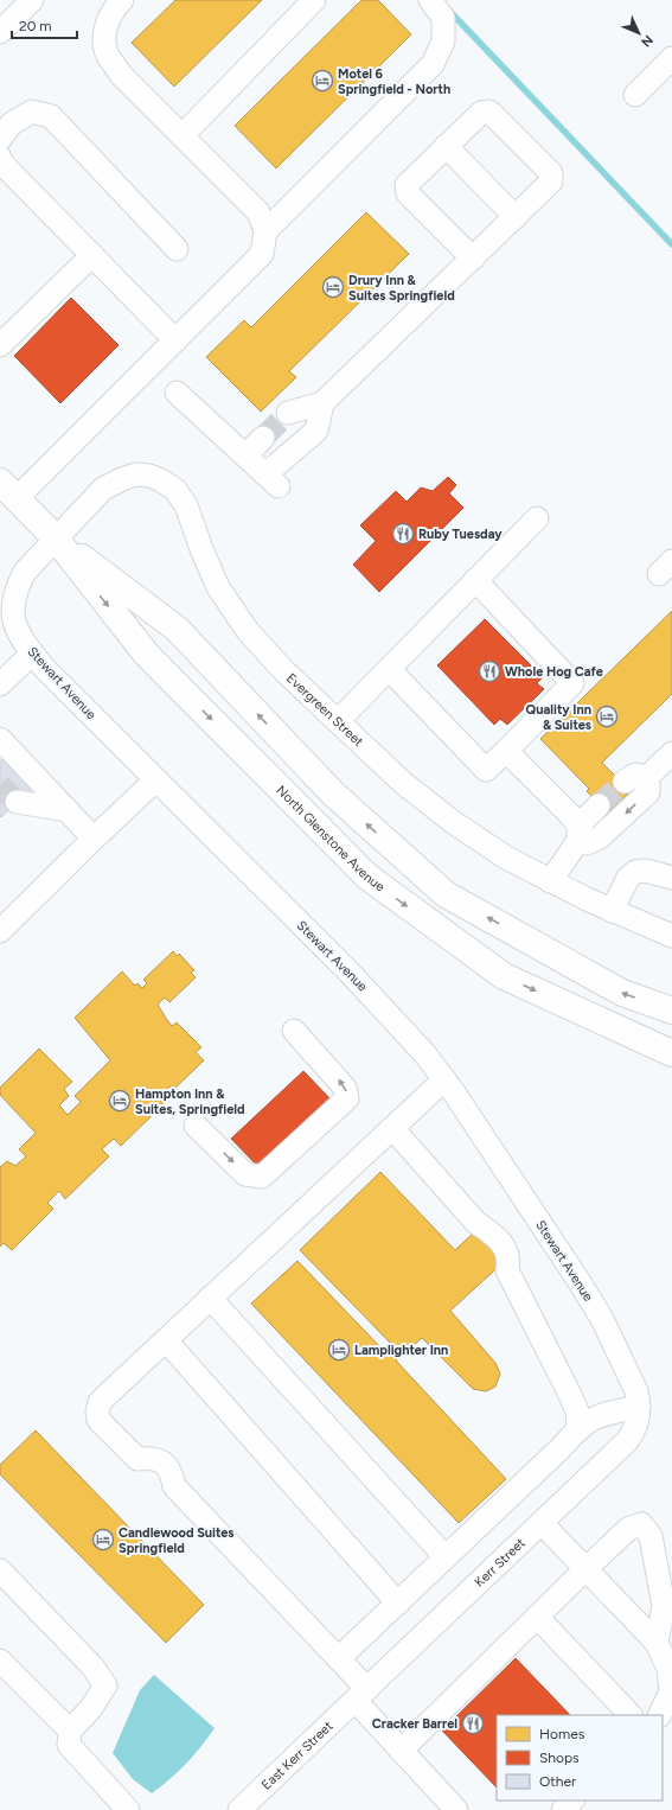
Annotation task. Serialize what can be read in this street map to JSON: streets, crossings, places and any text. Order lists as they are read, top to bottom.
{
  "streets": {
    "main road": ["North Glenstone Avenue"],
    "street": [
      "Stewart Avenue",
      "Evergreen Street",
      "Kerr Street",
      "East Kerr Street"
    ]
  },
  "crossings": [
    ["Stewart Avenue", "Evergreen Street"],
    ["Stewart Avenue", "North Glenstone Avenue"],
    ["Stewart Avenue", "Kerr Street"],
    ["Evergreen Street", "North Glenstone Avenue"],
    ["Kerr Street", "East Kerr Street"]
  ],
  "places": {
    "hotel": [
      "Motel 6 Springfield - North",
      "Drury Inn & Suites Springfield",
      "Quality Inn & Suites",
      "Hampton Inn & Suites, Springfield",
      "Lamplighter Inn",
      "Candlewood Suites Springfield"
    ],
    "restaurant": ["Ruby Tuesday", "Whole Hog Cafe", "Cracker Barrel"]
  },
  "legend": ["Homes", "Shops", "Other"],
  "scale_bar": "20 m",
  "north": "bottom right"
}
